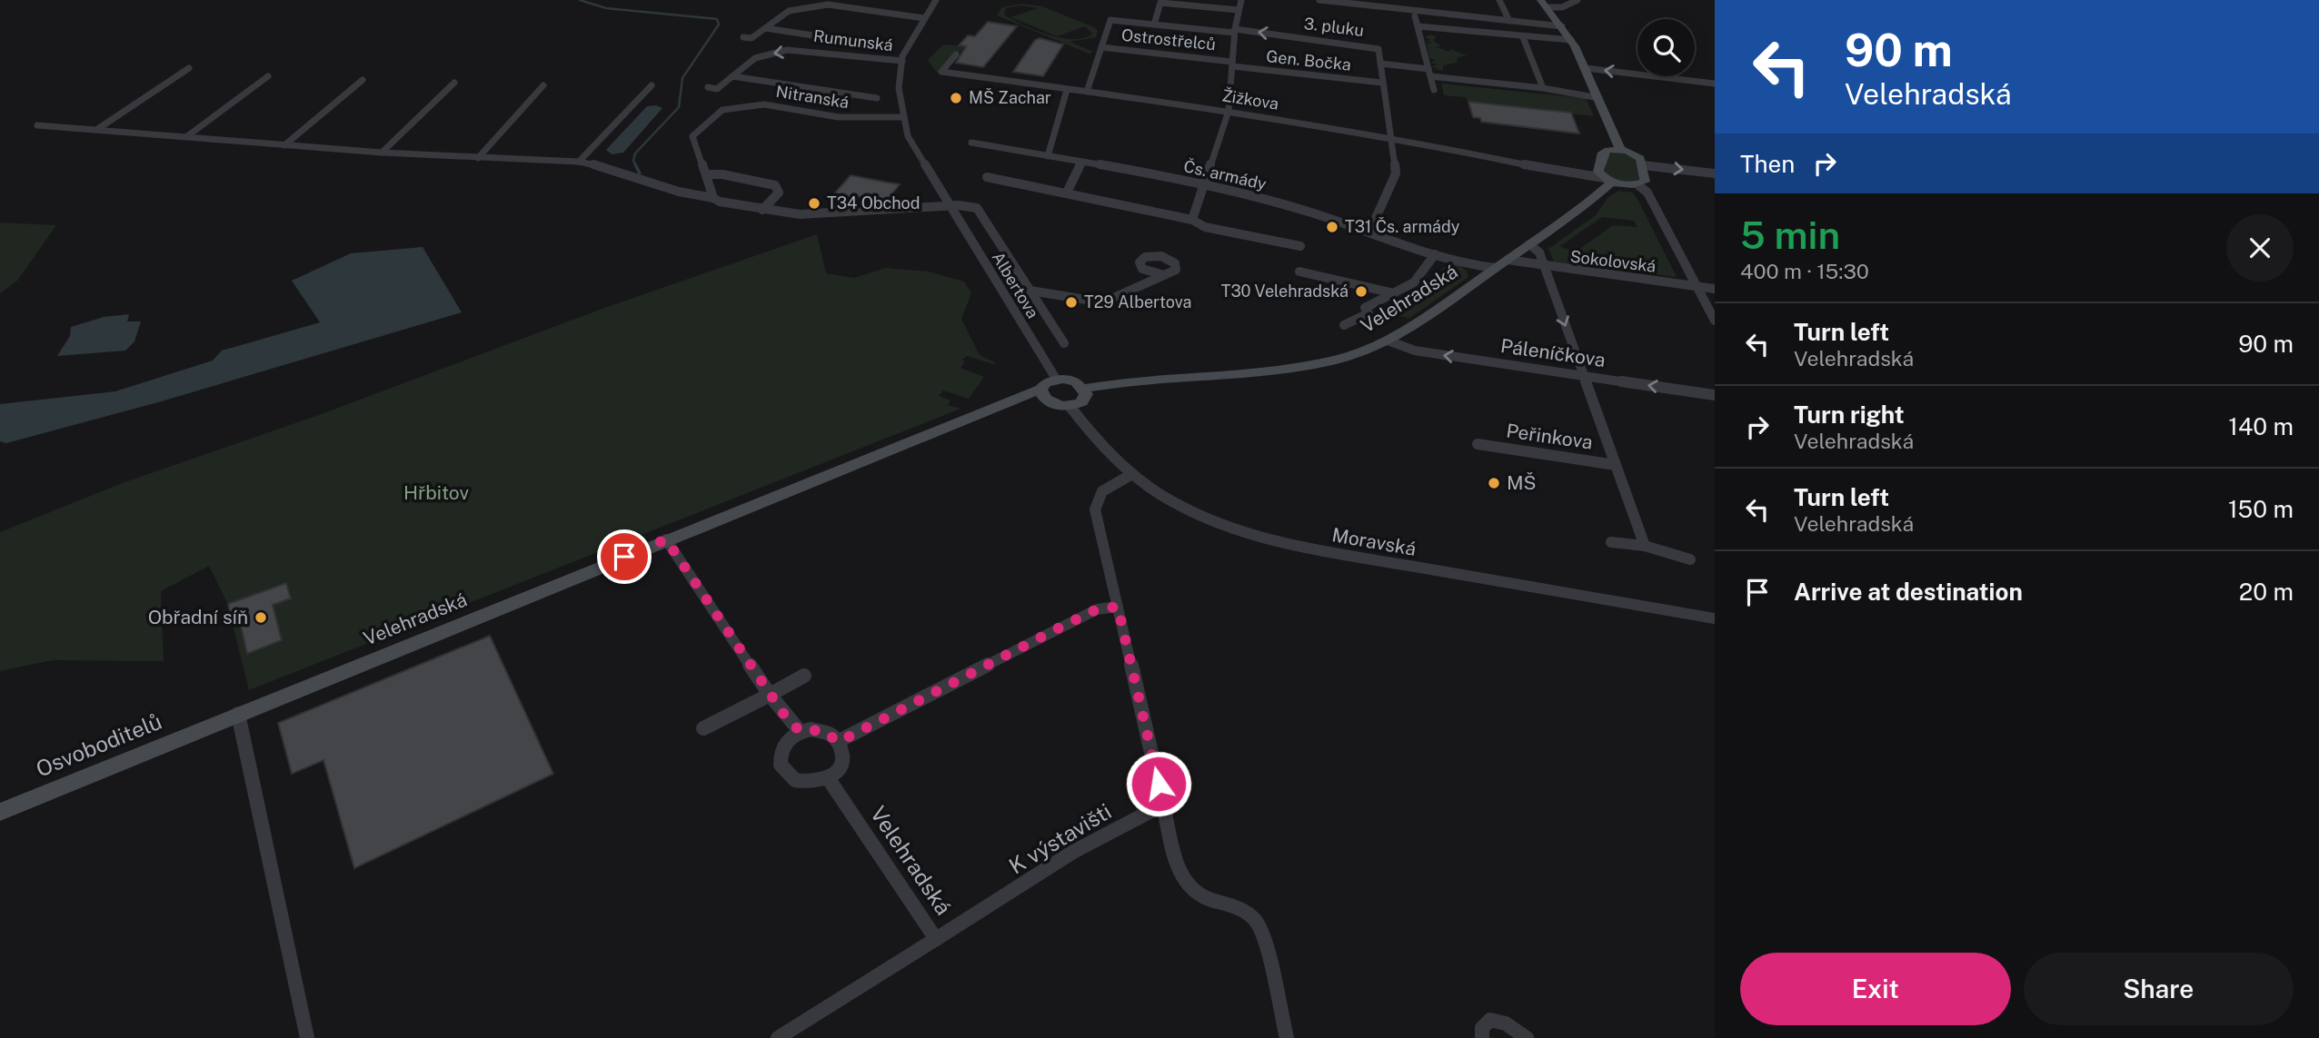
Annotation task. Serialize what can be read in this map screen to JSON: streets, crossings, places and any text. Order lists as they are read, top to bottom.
{
  "streets": {
    "main road": ["Velehradská", "Osvoboditelů"],
    "street": [
      "3. pluku",
      "Ostrostřelců",
      "Rumunská",
      "Gen. Bočka",
      "Nitranská",
      "Žižkova",
      "Čs. armády",
      "Sokolovská",
      "Albertova",
      "Páleníčkova",
      "Peřinkova",
      "Moravská",
      "K výstavišti"
    ]
  },
  "crossings": [
    ["Ostrostřelců", "Gen. Bočka"],
    ["Rumunská", "Albertova"],
    ["Nitranská", "Albertova"],
    ["Žižkova", "Velehradská"],
    ["Čs. armády", "Velehradská"],
    ["Sokolovská", "Velehradská"],
    ["Sokolovská", "Peřinkova"],
    ["Albertova", "Velehradská"],
    ["Albertova", "Moravská"],
    ["Velehradská", "Páleníčkova"],
    ["Velehradská", "Peřinkova"],
    ["Velehradská", "Moravská"],
    ["Velehradská", "Osvoboditelů"],
    ["Velehradská", "K výstavišti"],
    ["Páleníčkova", "Peřinkova"]
  ],
  "one_way": ["Páleníčkova"],
  "parks": ["Hřbitov"],
  "places": [
    "MŠ Zachar",
    "T34 Obchod",
    "T31 Čs. armády",
    "T30 Velehradská",
    "T29 Albertova",
    "MŠ",
    "Obřadní síň"
  ],
  "page": {
    "turn": ["90 m", "Velehradská"],
    "then": "Then",
    "heading": ["5 min", "400 m · 15:30"],
    "list": [
      {
        "name": "Turn left",
        "note": "Velehradská",
        "value": "90 m"
      },
      {
        "name": "Turn right",
        "note": "Velehradská",
        "value": "140 m"
      },
      {
        "name": "Turn left",
        "note": "Velehradská",
        "value": "150 m"
      },
      {
        "name": "Arrive at destination",
        "value": "20 m"
      }
    ],
    "buttons": ["Exit", "Share"]
  }
}
